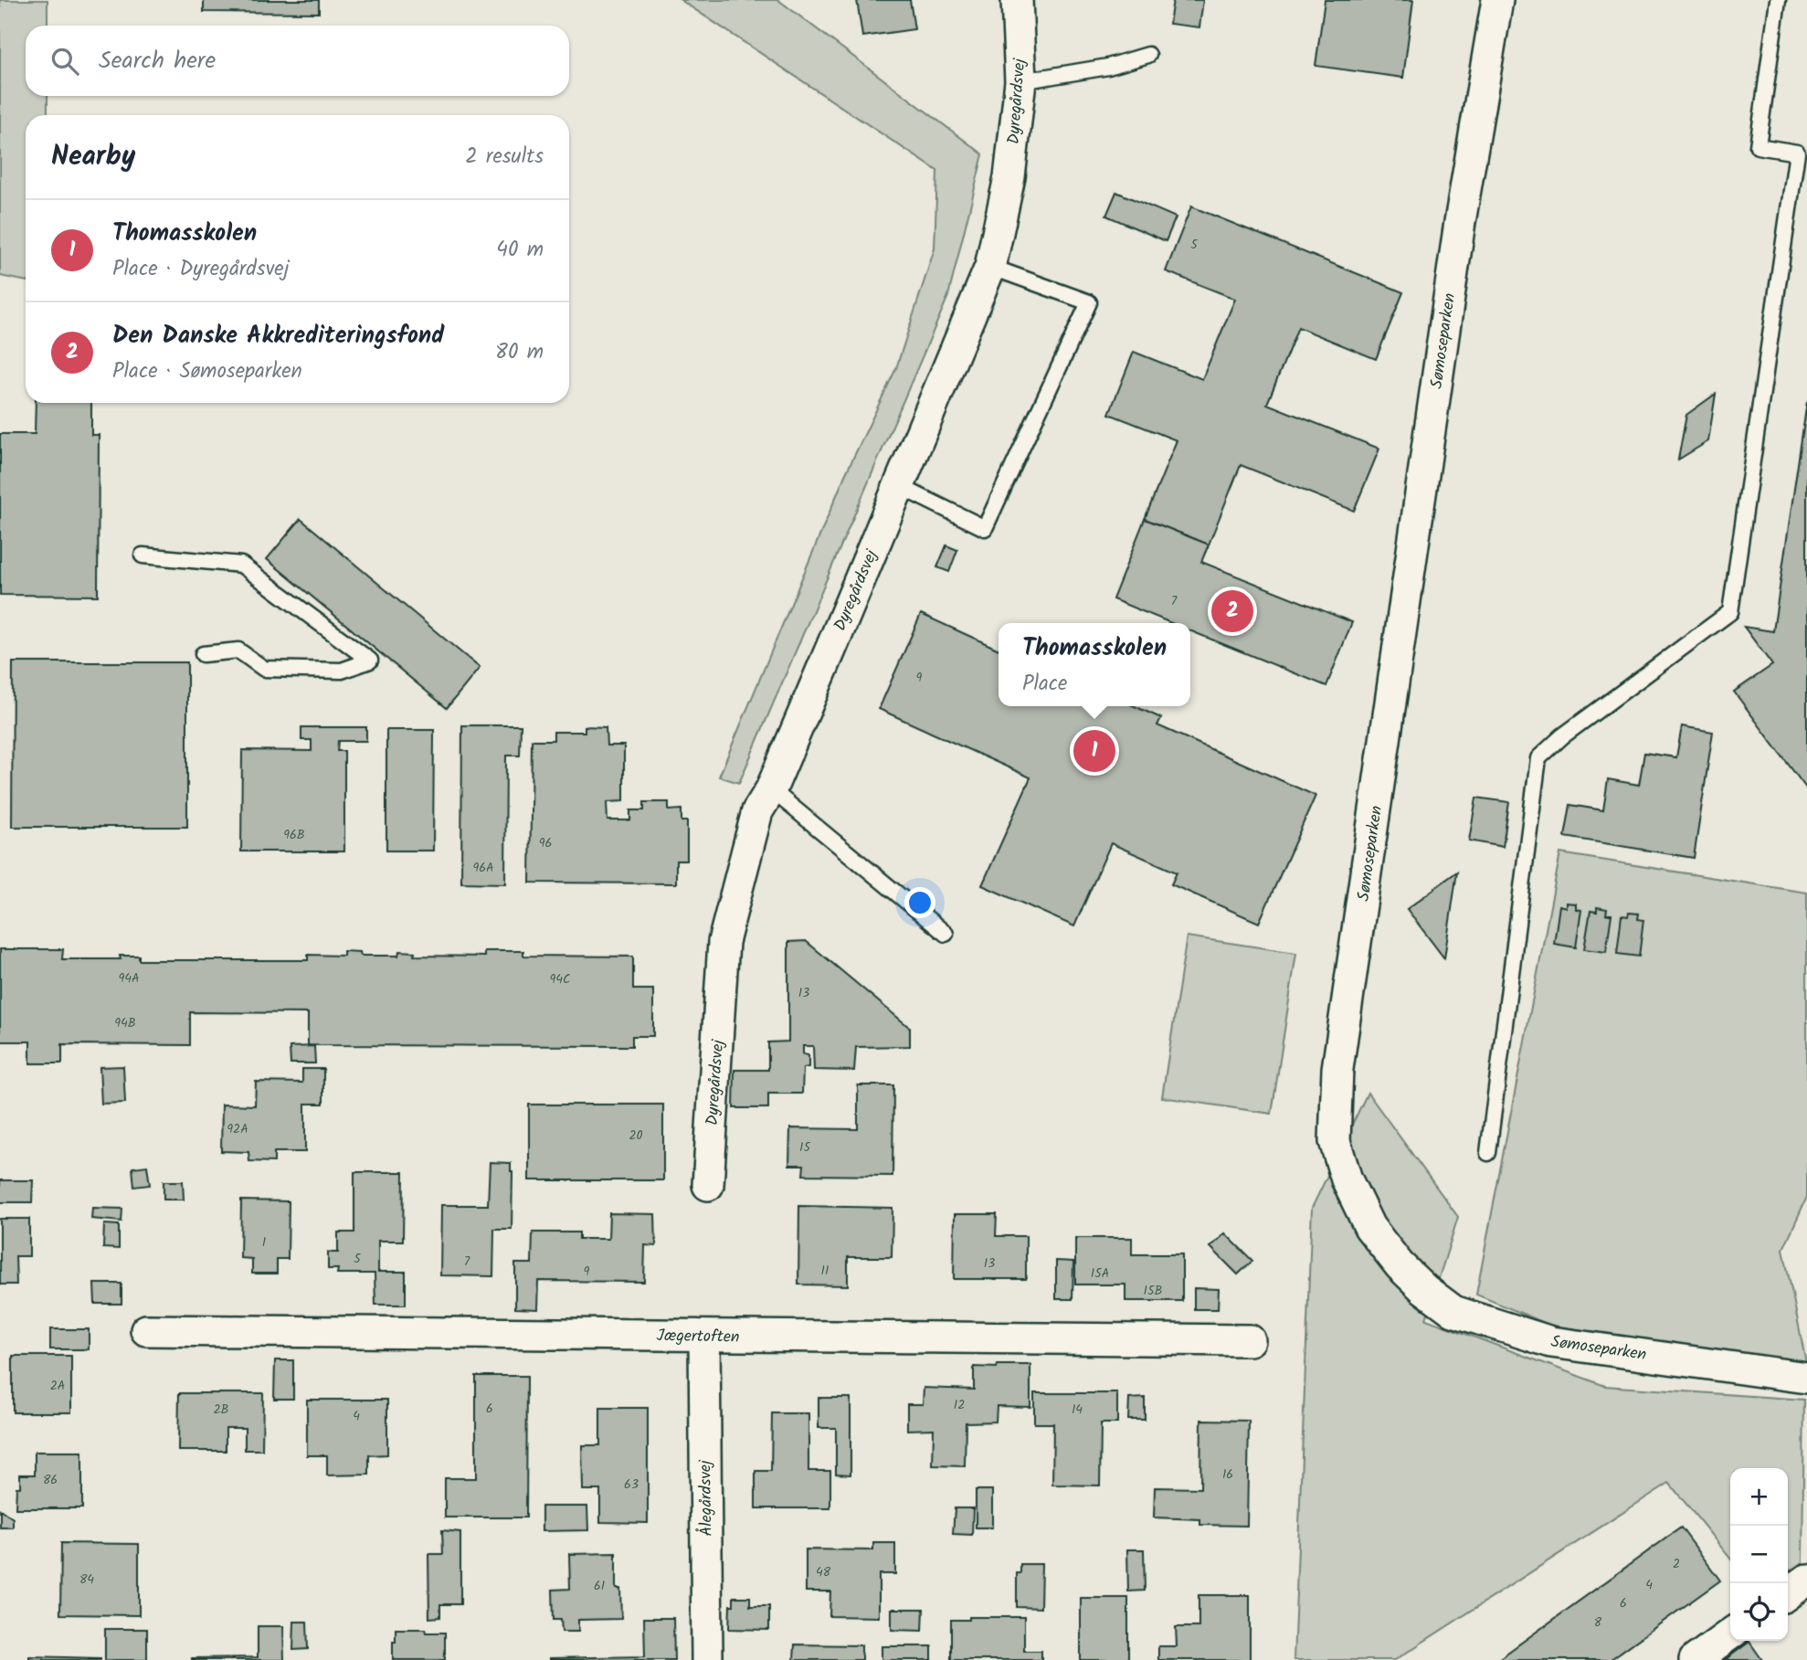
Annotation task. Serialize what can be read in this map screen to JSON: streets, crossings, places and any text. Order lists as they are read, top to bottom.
{
  "streets": {
    "street": [
      "Dyregårdsvej",
      "Sømoseparken",
      "Jægertoften",
      "Ålegårdsvej"
    ]
  },
  "crossings": [
    ["Jægertoften", "Ålegårdsvej"]
  ],
  "house_numbers": [
    "5",
    "7",
    "9",
    "96B",
    "96",
    "96A",
    "94A",
    "94C",
    "13",
    "94B",
    "92A",
    "20",
    "15",
    "1",
    "5",
    "7",
    "13",
    "11",
    "9",
    "15A",
    "15B",
    "2A",
    "12",
    "6",
    "2B",
    "14",
    "4",
    "16",
    "86",
    "63",
    "2",
    "48",
    "84",
    "4",
    "61",
    "6",
    "8"
  ],
  "page": {
    "search": "Search here",
    "heading": ["Nearby", "2 results"],
    "list": [
      {
        "mark": "1",
        "name": "Thomasskolen",
        "note": "Place · Dyregårdsvej",
        "value": "40 m"
      },
      {
        "mark": "2",
        "name": "Den Danske Akkrediteringsfond",
        "note": "Place · Sømoseparken",
        "value": "80 m"
      }
    ],
    "pins": ["2", "1"],
    "popup": ["Thomasskolen", "Place"],
    "map_buttons": ["+", "−"]
  }
}
